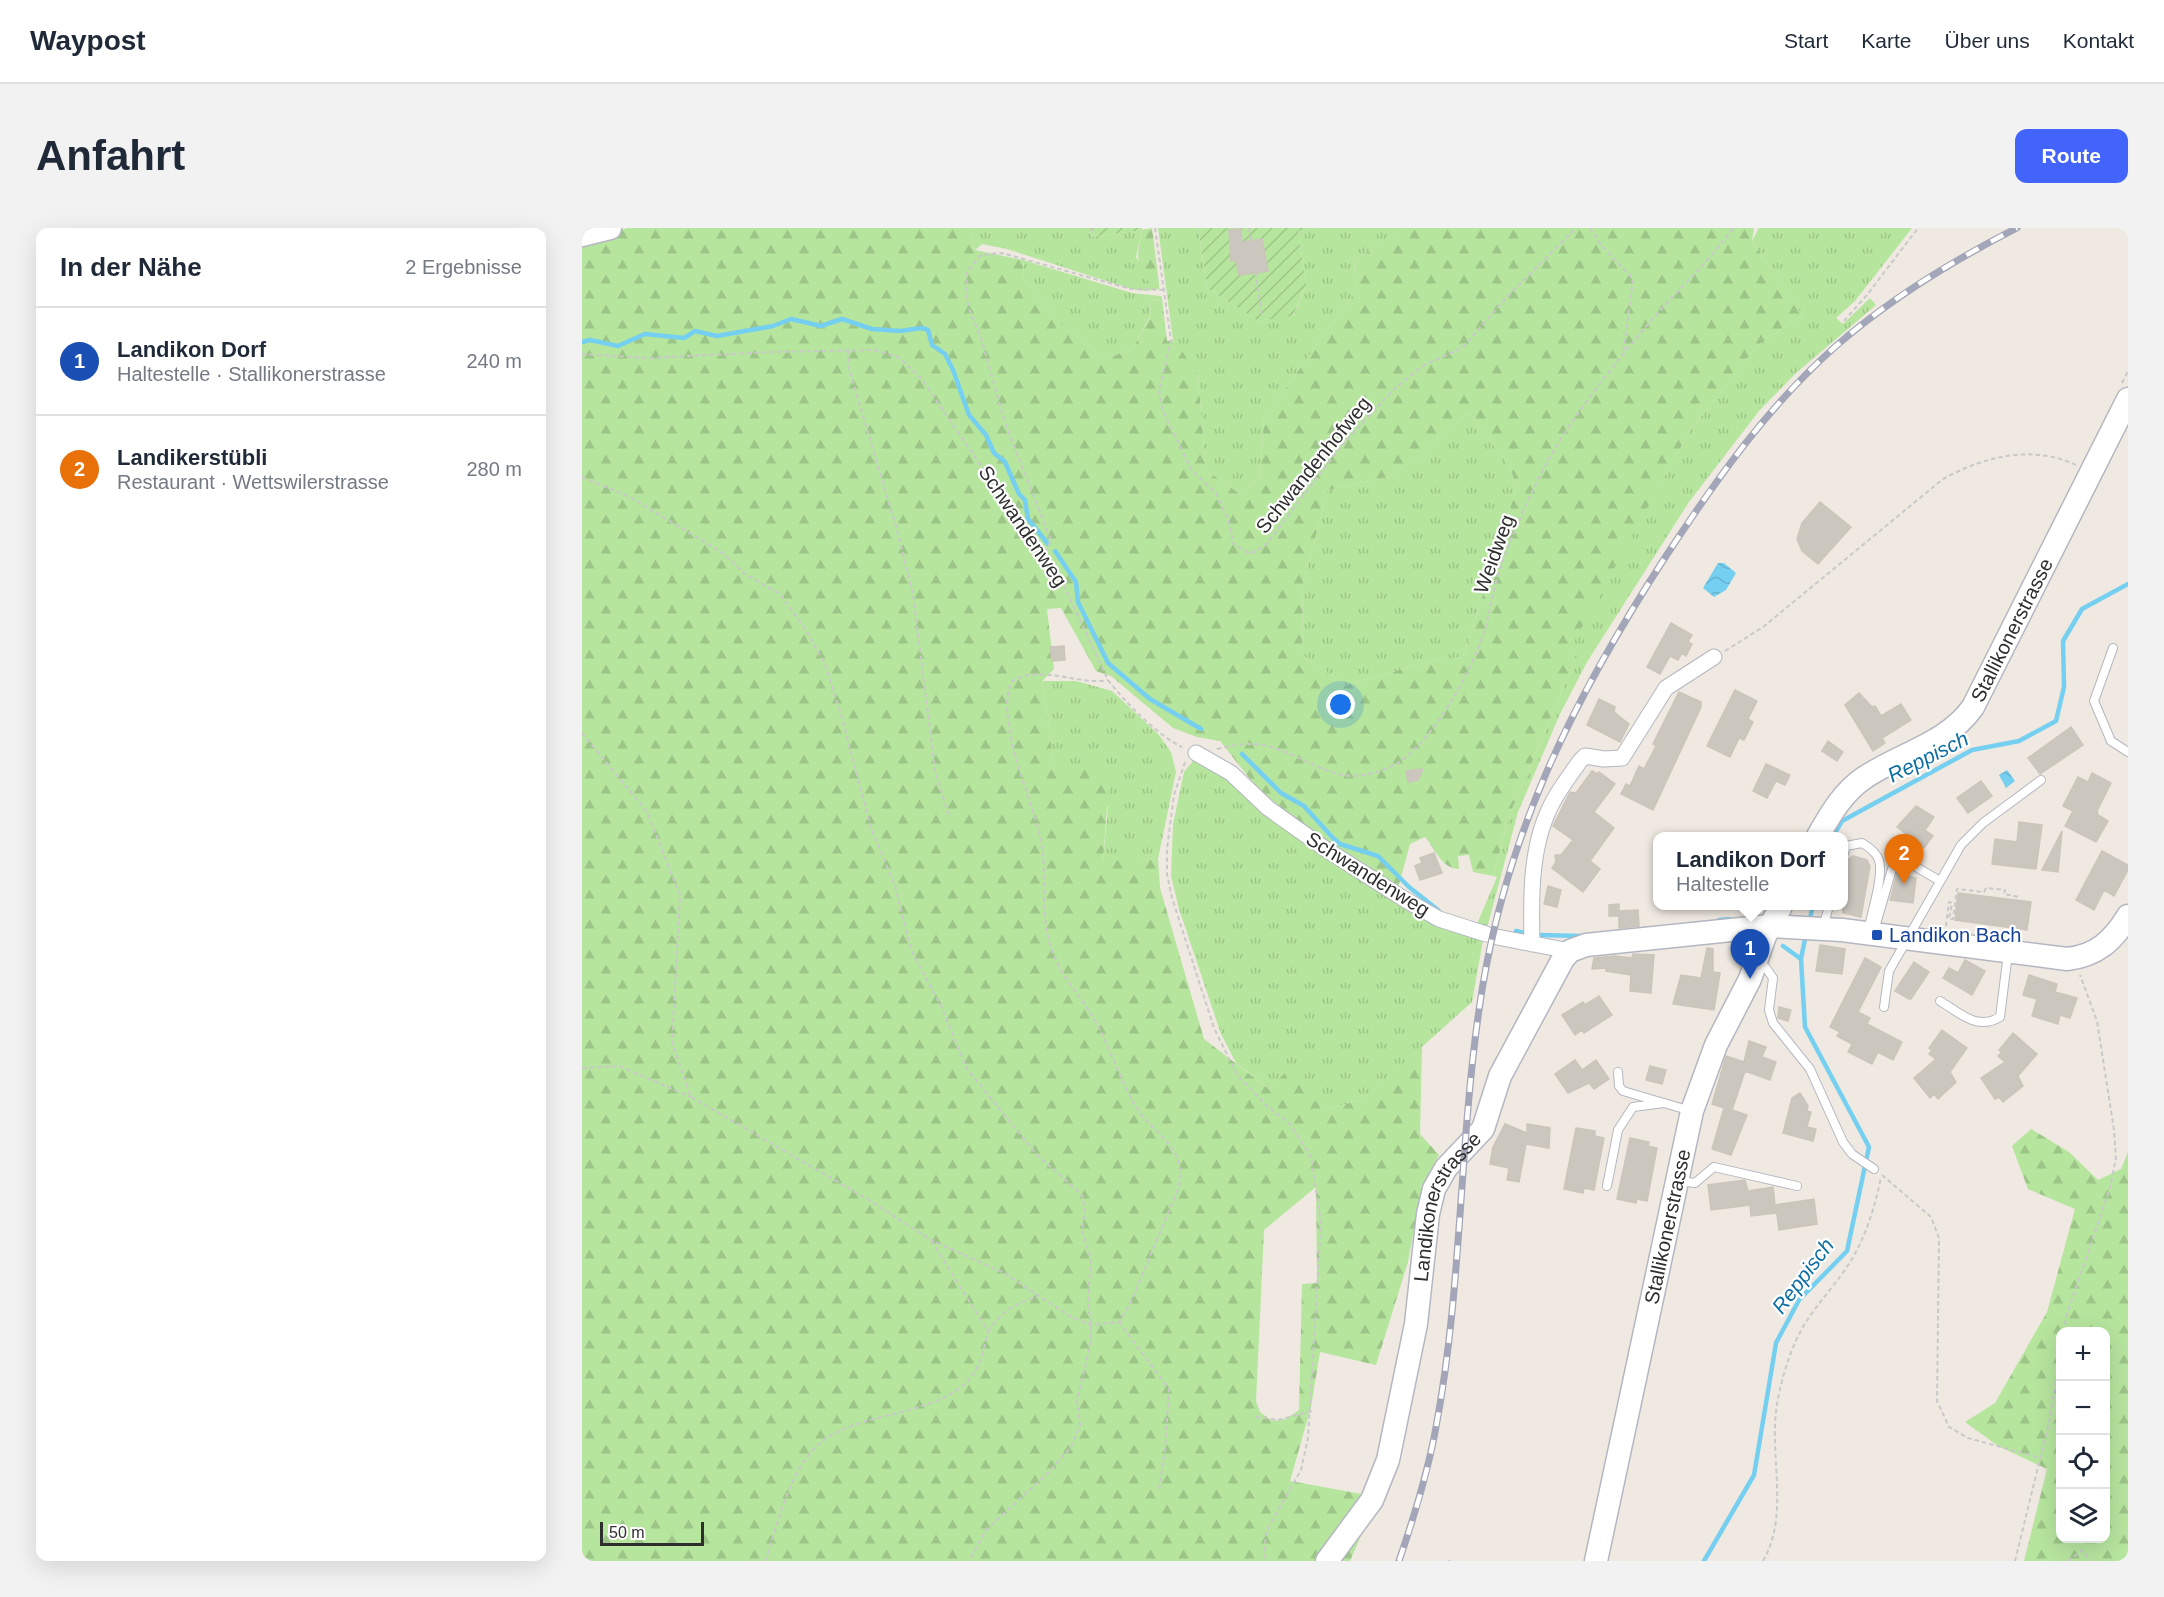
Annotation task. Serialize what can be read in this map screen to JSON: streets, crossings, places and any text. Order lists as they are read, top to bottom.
{
  "streets": {
    "street": ["Schwandenweg", "Stallikonerstrasse", "Landikonerstrasse"],
    "path": ["Schwandenhofweg", "Weidweg"]
  },
  "crossings": [
    ["Schwandenweg", "Landikonerstrasse"]
  ],
  "water": ["Reppisch"],
  "places": {
    "transit": ["Landikon Bach"]
  },
  "scale_bar": "50 m",
  "page": {
    "header": "Waypost",
    "nav": [
      "Start",
      "Karte",
      "Über uns",
      "Kontakt"
    ],
    "buttons": "Route",
    "title": "Anfahrt",
    "heading": ["In der Nähe", "2 Ergebnisse"],
    "list": [
      {
        "mark": "1",
        "name": "Landikon Dorf",
        "note": "Haltestelle · Stallikonerstrasse",
        "value": "240 m"
      },
      {
        "mark": "2",
        "name": "Landikerstübli",
        "note": "Restaurant · Wettswilerstrasse",
        "value": "280 m"
      }
    ],
    "popup": ["Landikon Dorf", "Haltestelle"],
    "pins": ["2", "1"],
    "map_buttons": ["+", "−"],
    "scale": "50 m"
  }
}
